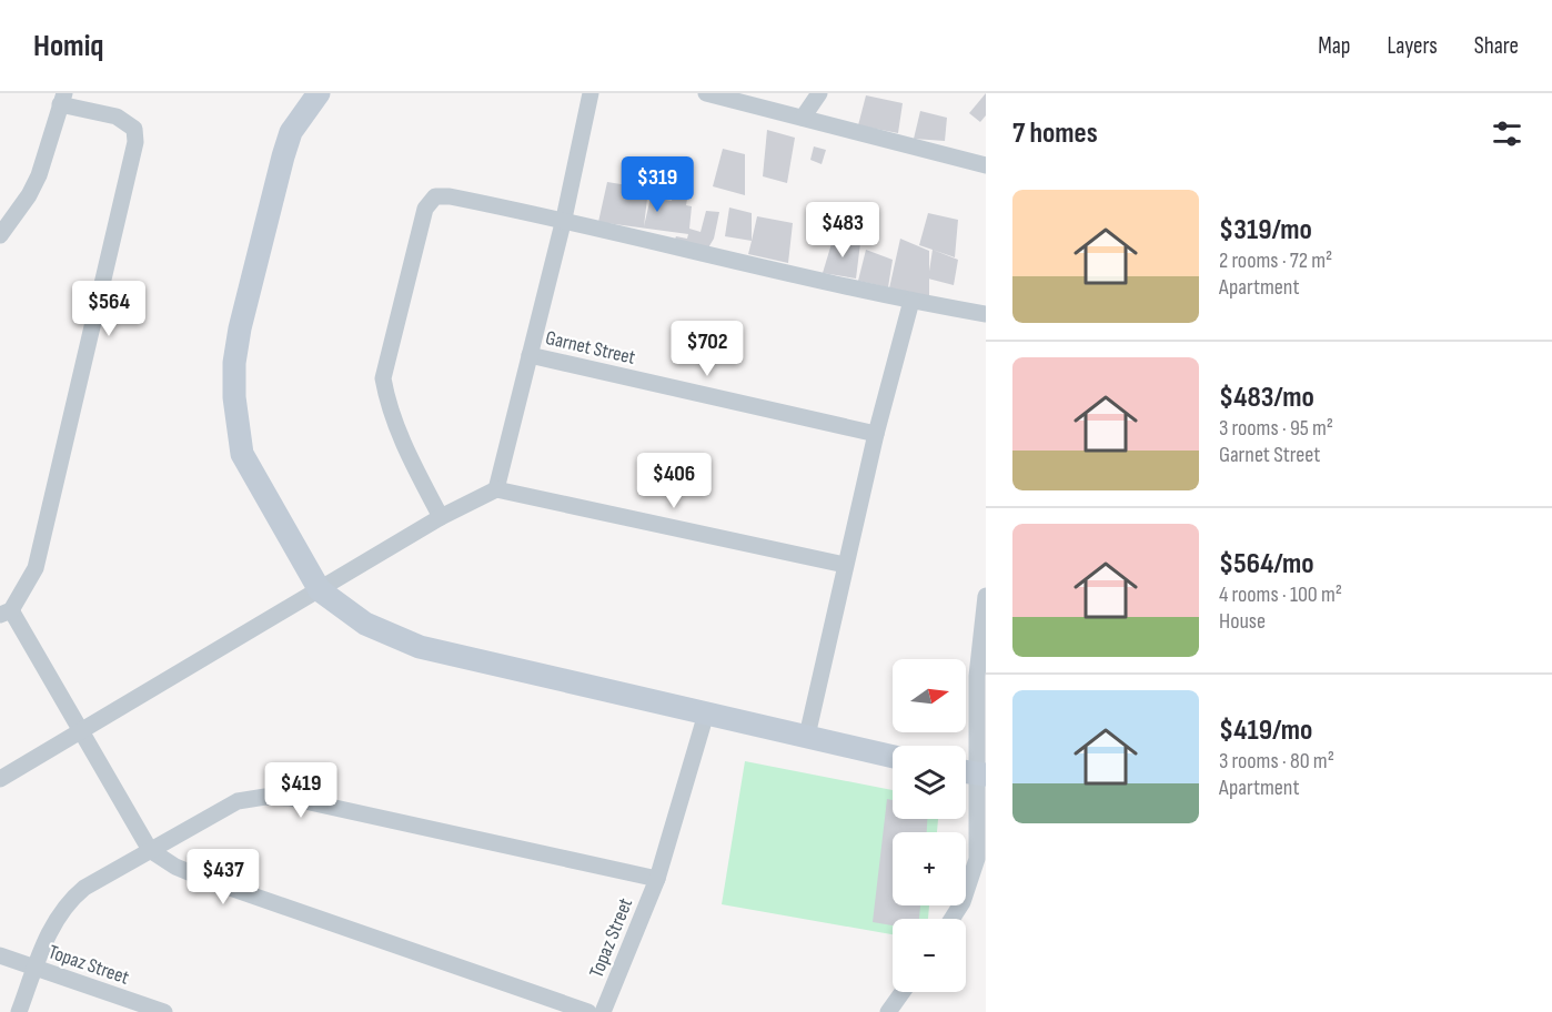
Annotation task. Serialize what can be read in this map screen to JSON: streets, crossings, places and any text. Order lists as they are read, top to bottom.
{
  "streets": {
    "street": ["Garnet Street", "Topaz Street"]
  },
  "north": "right",
  "page": {
    "header": "Homiq",
    "nav": ["Map", "Layers", "Share"],
    "heading": "7 homes",
    "price": [
      "$319",
      "$483",
      "$564",
      "$702",
      "$406",
      "$419",
      "$437"
    ],
    "list": [
      {
        "name": "$319/mo",
        "note": "2 rooms · 72 m² · Apartment"
      },
      {
        "name": "$483/mo",
        "note": "3 rooms · 95 m² · Garnet Street"
      },
      {
        "name": "$564/mo",
        "note": "4 rooms · 100 m² · House"
      },
      {
        "name": "$419/mo",
        "note": "3 rooms · 80 m² · Apartment"
      }
    ],
    "map_buttons": ["+", "−"]
  }
}
